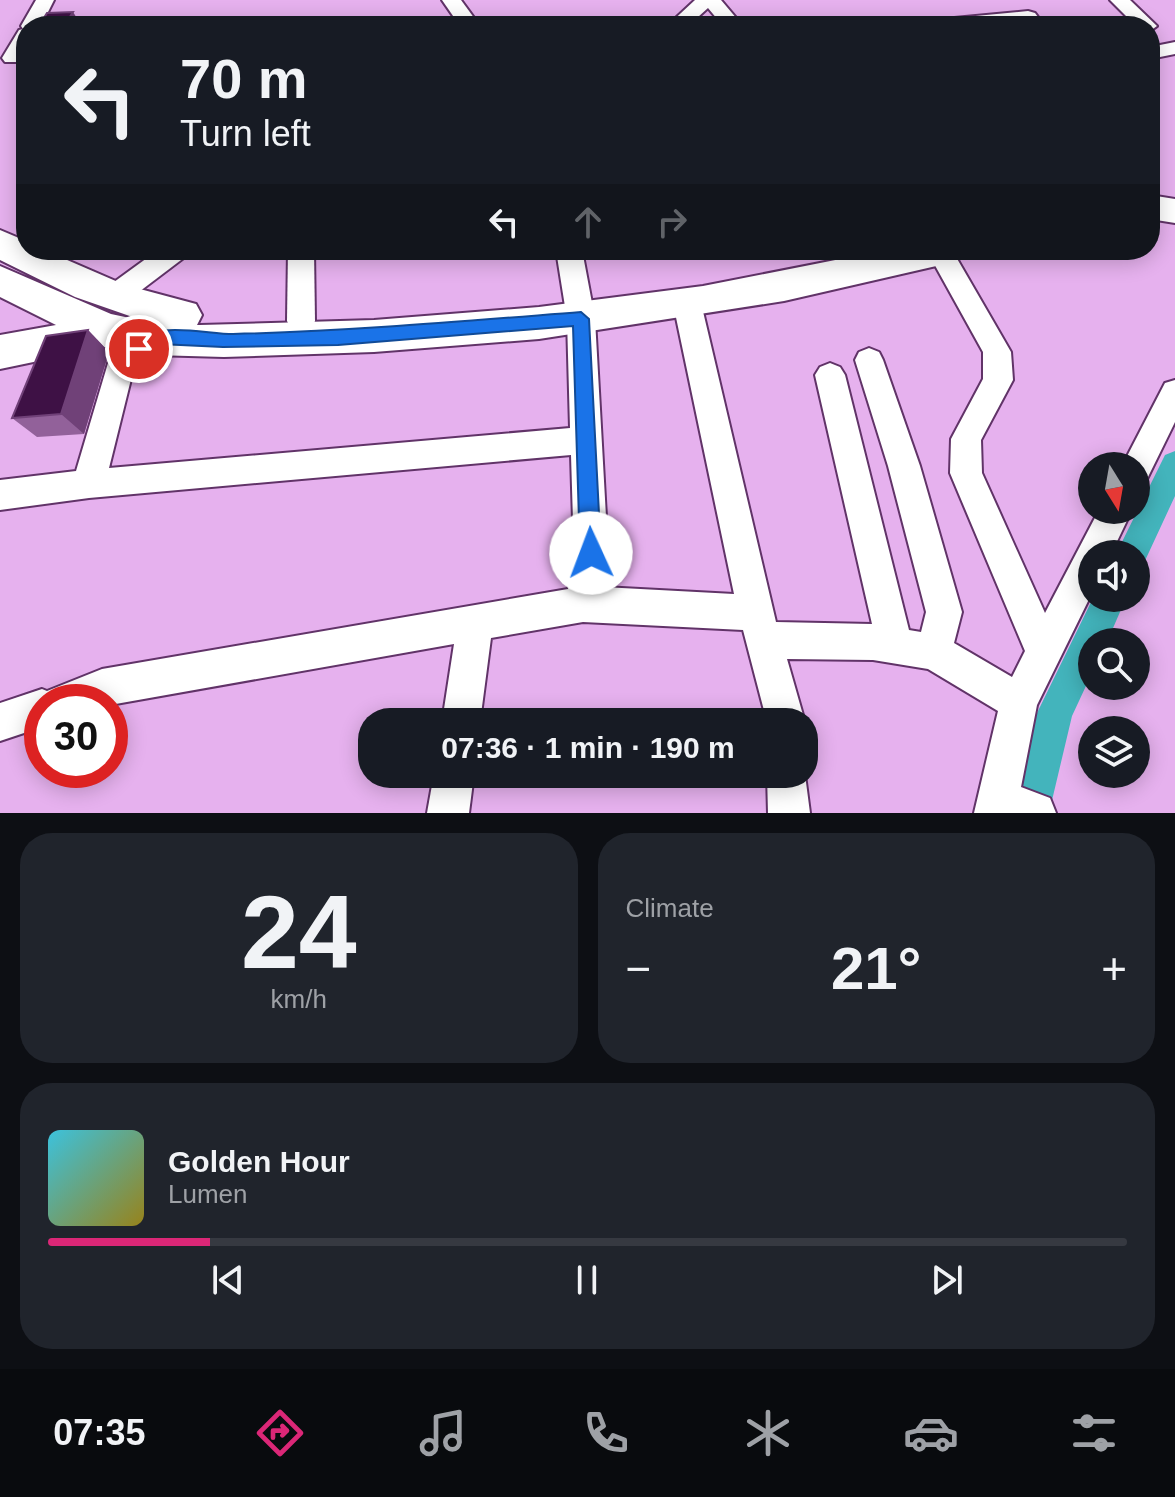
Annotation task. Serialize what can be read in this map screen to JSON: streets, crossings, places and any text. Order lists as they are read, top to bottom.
{
  "north": "bottom",
  "page": {
    "turn": ["70 m", "Turn left"],
    "limit": "30",
    "trip": "07:36 · 1 min · 190 m",
    "tile": [
      ["24", "km/h"],
      "Climate"
    ],
    "heat": ["−", "21°", "+"],
    "song": ["Golden Hour", "Lumen"],
    "tabs": "07:35"
  }
}
